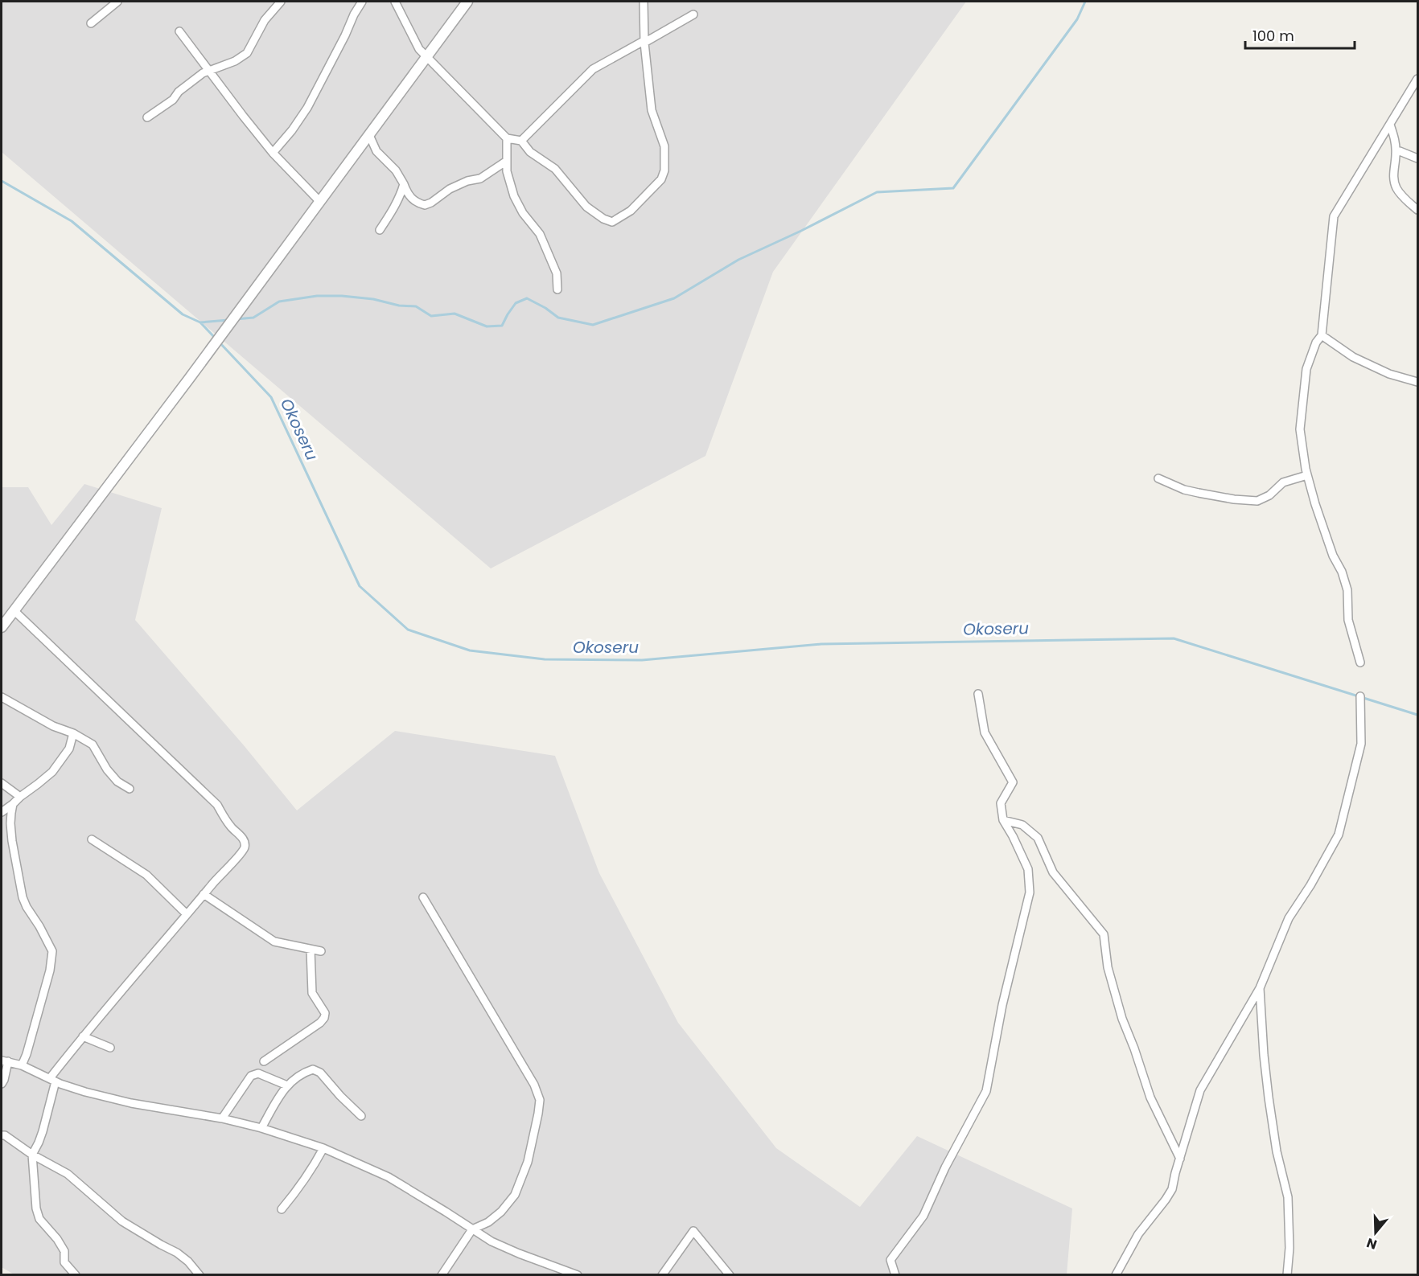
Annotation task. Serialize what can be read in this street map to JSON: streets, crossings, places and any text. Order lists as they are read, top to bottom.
{
  "water": ["Okoseru"],
  "scale_bar": "100 m",
  "north": "bottom"
}
